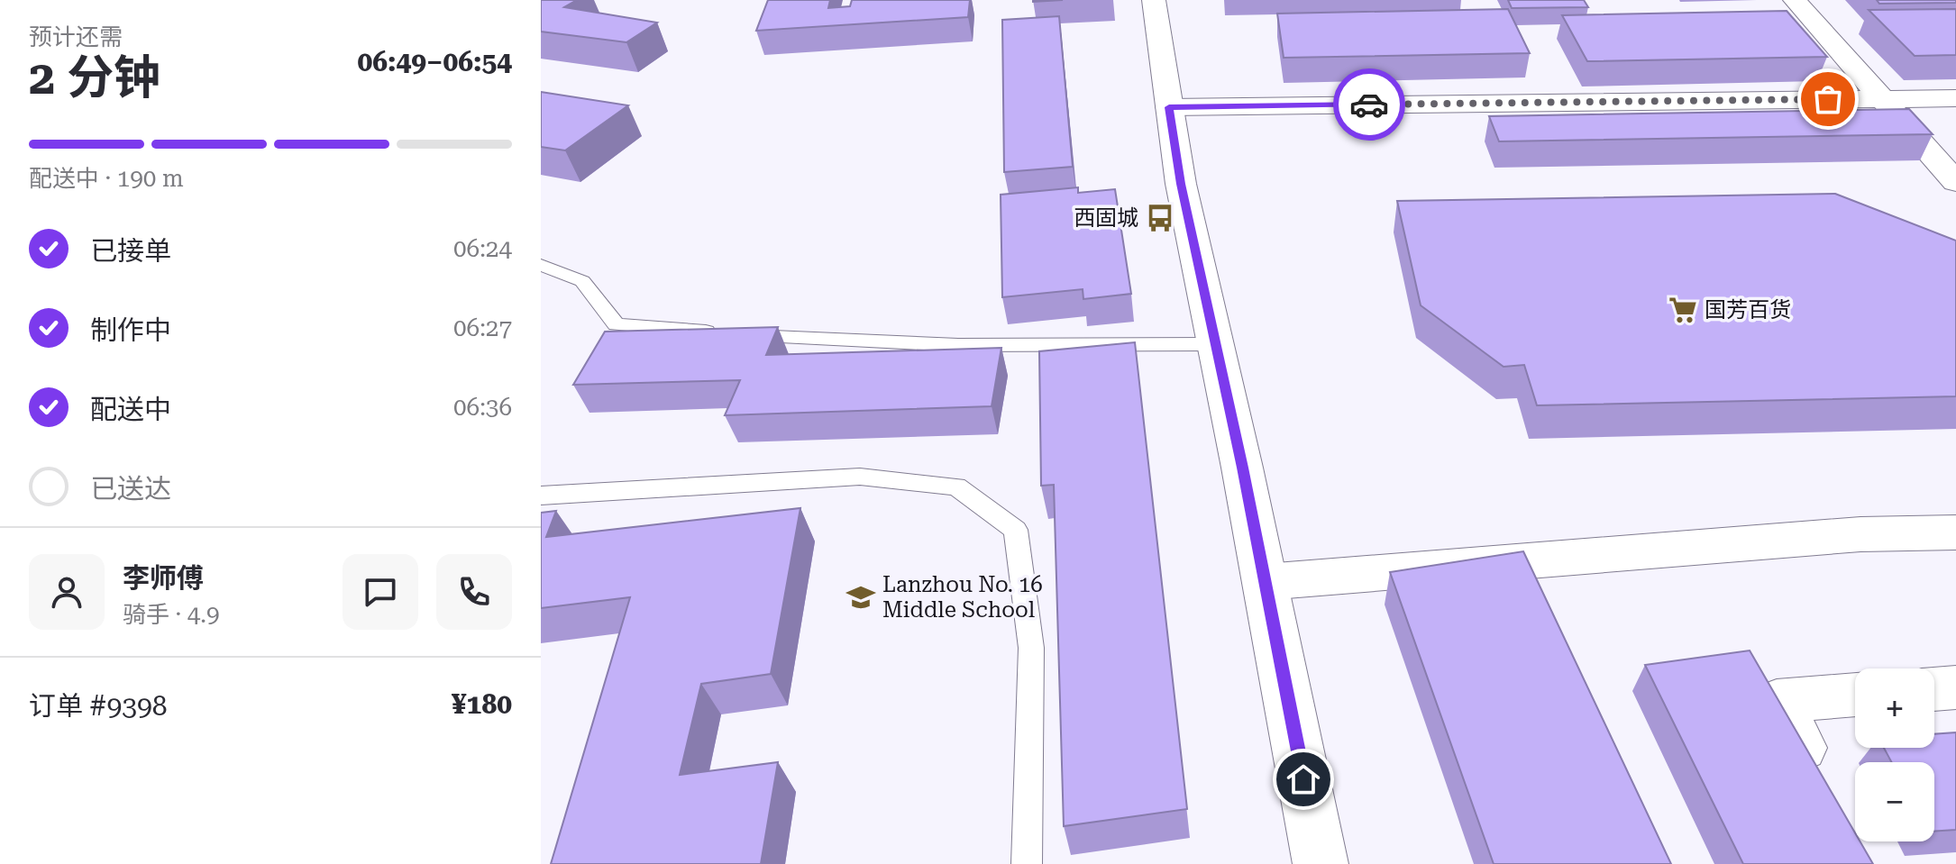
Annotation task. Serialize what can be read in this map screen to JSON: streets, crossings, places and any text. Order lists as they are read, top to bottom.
{
  "places": {
    "bus stop": ["西固城"],
    "supermarket": ["国芳百货"],
    "school or university": ["Lanzhou No. 16 Middle School"]
  },
  "page": {
    "heading": ["2 分钟", "预计还需", "06:49–06:54"],
    "panel": [
      "李师傅",
      "骑手 · 4.9",
      "订单 #9398",
      "¥180"
    ],
    "bar": "配送中 · 190 m",
    "list": [
      ["已接单", "06:24"],
      ["制作中", "06:27"],
      ["配送中", "06:36"],
      "已送达"
    ],
    "map_buttons": ["+", "−"]
  }
}
